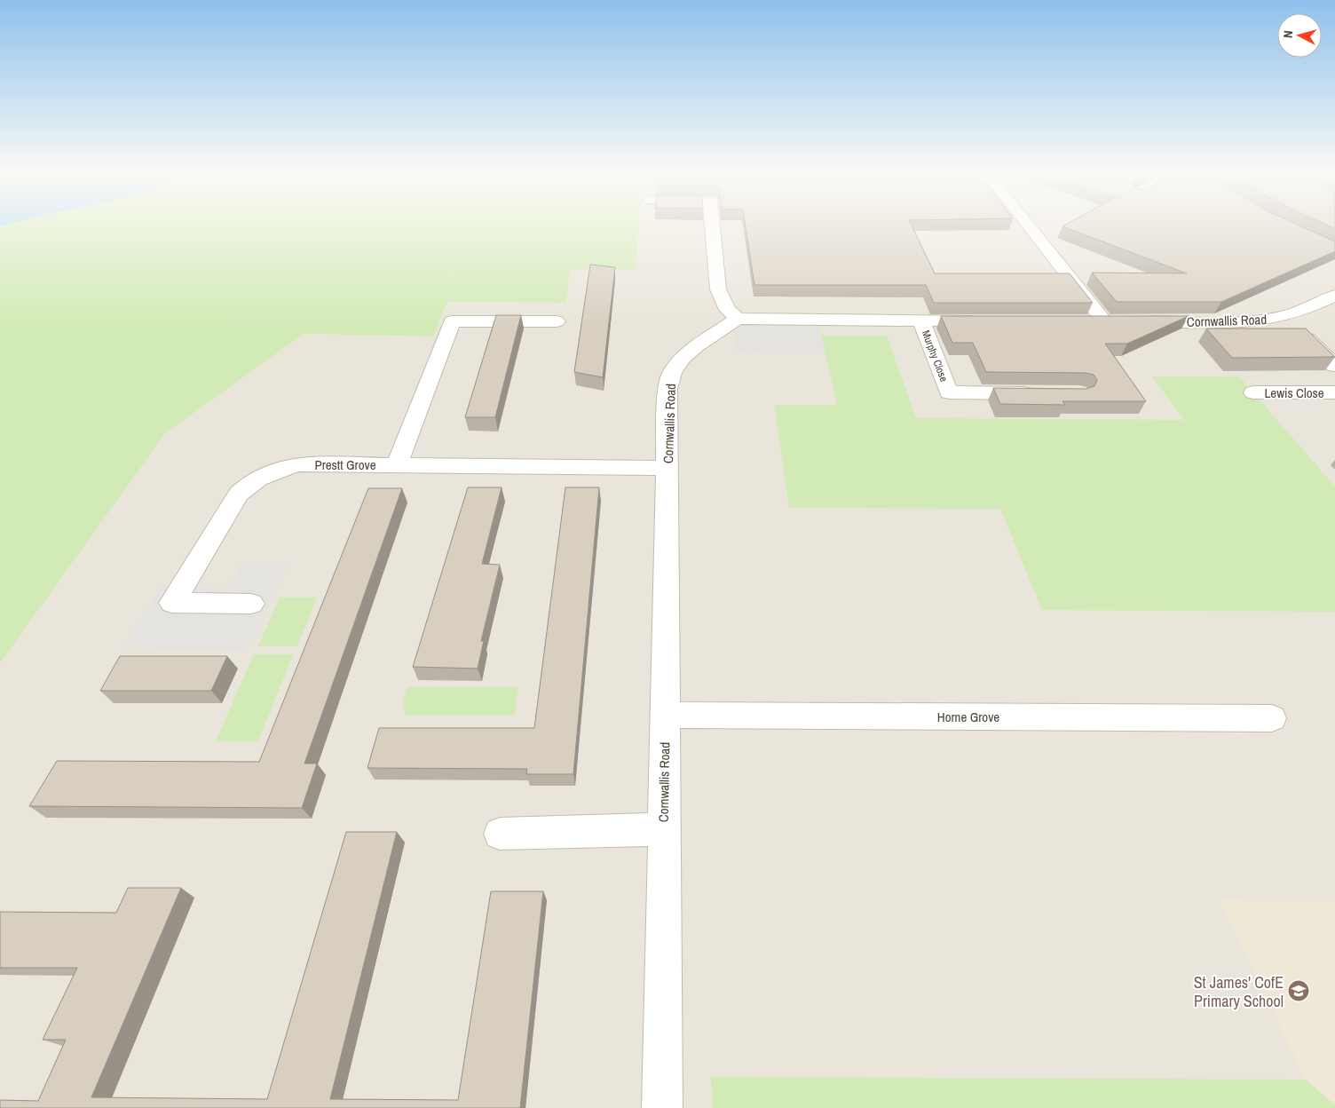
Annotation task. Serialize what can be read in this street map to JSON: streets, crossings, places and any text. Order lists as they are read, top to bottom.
{
  "streets": {
    "street": [
      "Cornwallis Road",
      "Murphy Close",
      "Lewis Close",
      "Prestt Grove",
      "Horne Grove"
    ]
  },
  "crossings": [
    ["Cornwallis Road", "Prestt Grove"],
    ["Cornwallis Road", "Horne Grove"]
  ],
  "places": {
    "school or university": ["St James' CofE Primary School"]
  },
  "north": "left"
}
